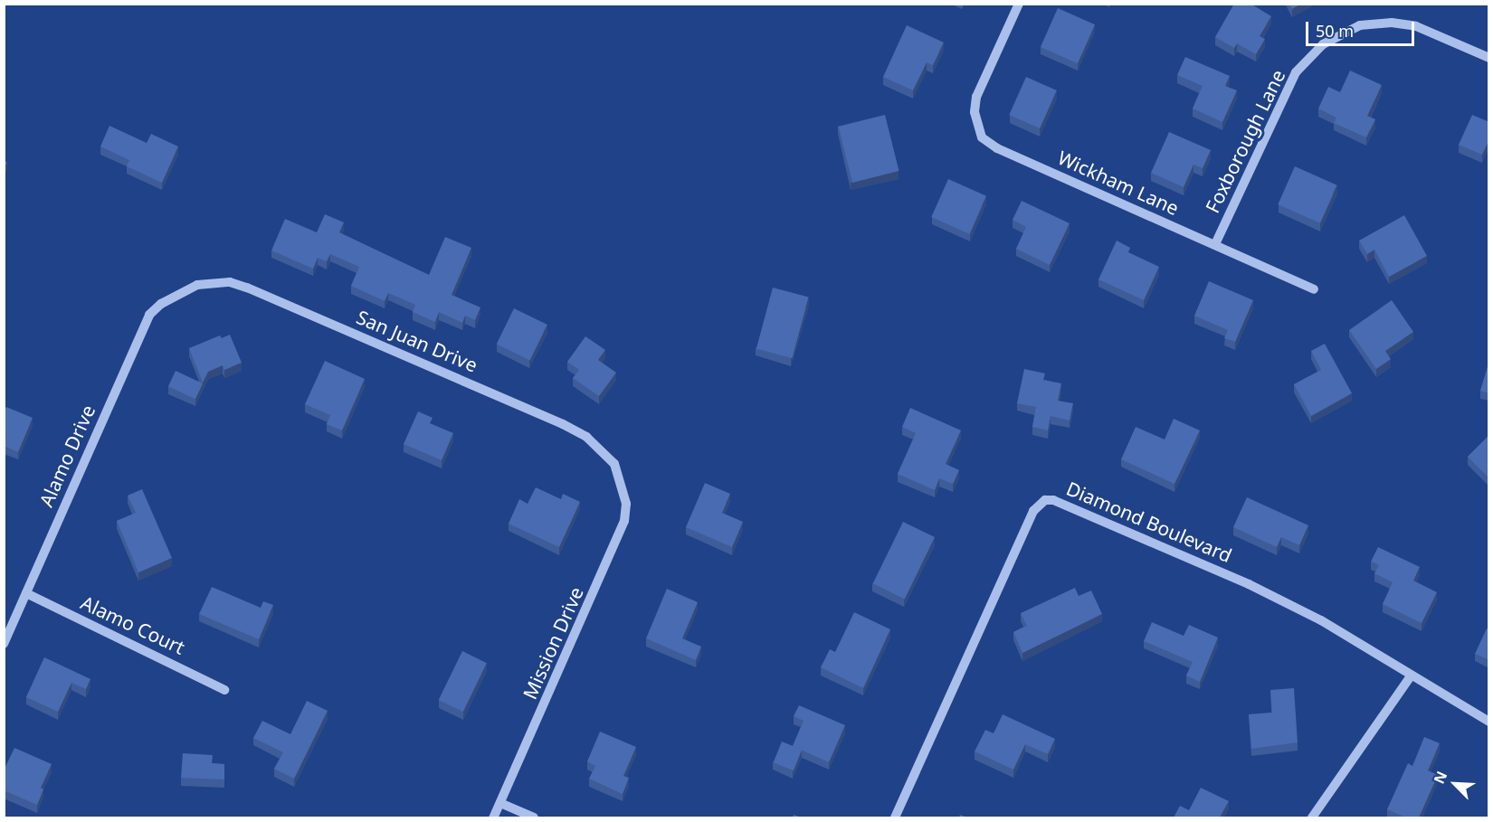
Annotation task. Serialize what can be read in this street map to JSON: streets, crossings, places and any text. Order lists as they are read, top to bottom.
{
  "streets": {
    "street": [
      "Foxborough Lane",
      "Wickham Lane",
      "San Juan Drive",
      "Alamo Drive",
      "Diamond Boulevard",
      "Alamo Court",
      "Mission Drive"
    ]
  },
  "crossings": [
    ["Foxborough Lane", "Wickham Lane"],
    ["San Juan Drive", "Alamo Drive"],
    ["San Juan Drive", "Mission Drive"],
    ["Alamo Drive", "Alamo Court"]
  ],
  "scale_bar": "50 m",
  "north": "top left"
}
